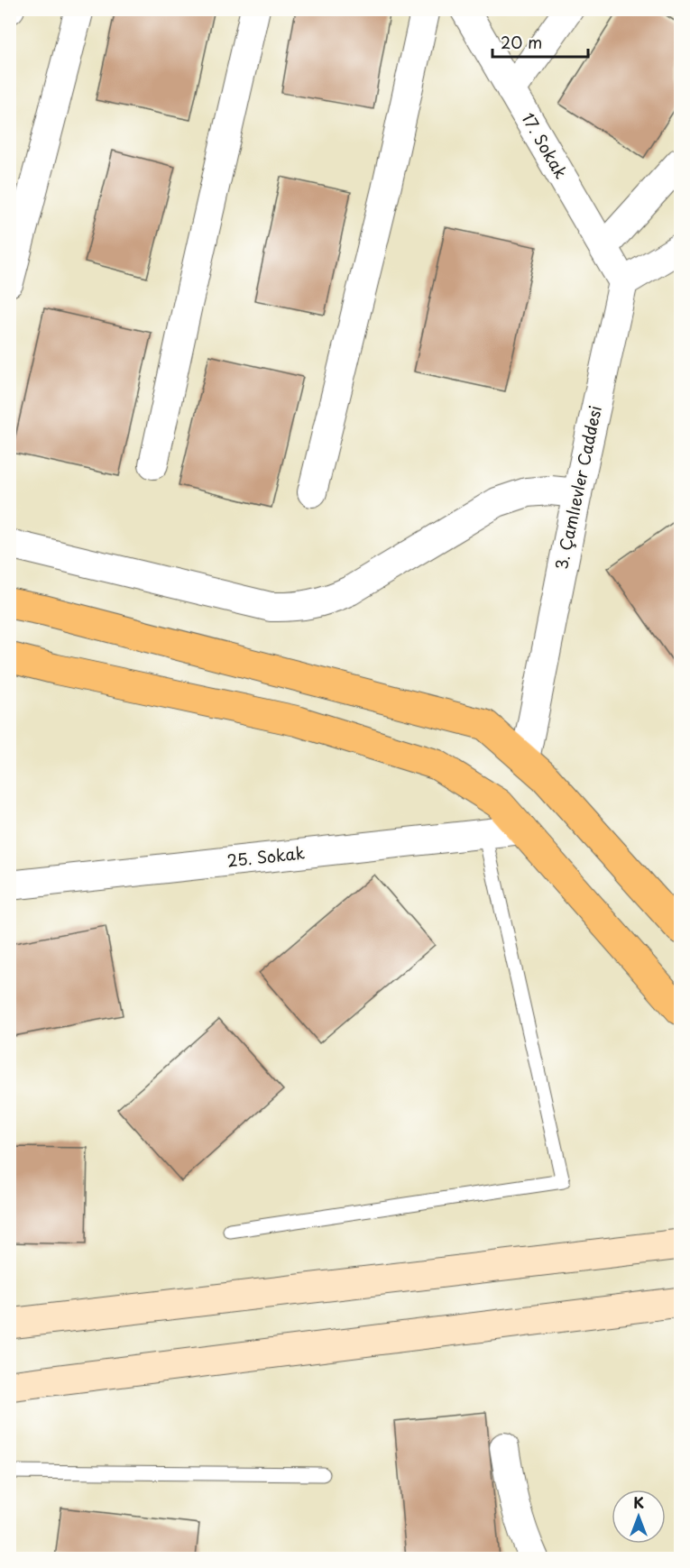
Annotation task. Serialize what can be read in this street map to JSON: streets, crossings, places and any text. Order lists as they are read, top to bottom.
{
  "streets": {
    "street": ["17. Sokak", "3. Çamlıevler Caddesi", "25. Sokak"]
  },
  "crossings": [
    ["17. Sokak", "3. Çamlıevler Caddesi"]
  ],
  "scale_bar": "20 m",
  "north": "top"
}
